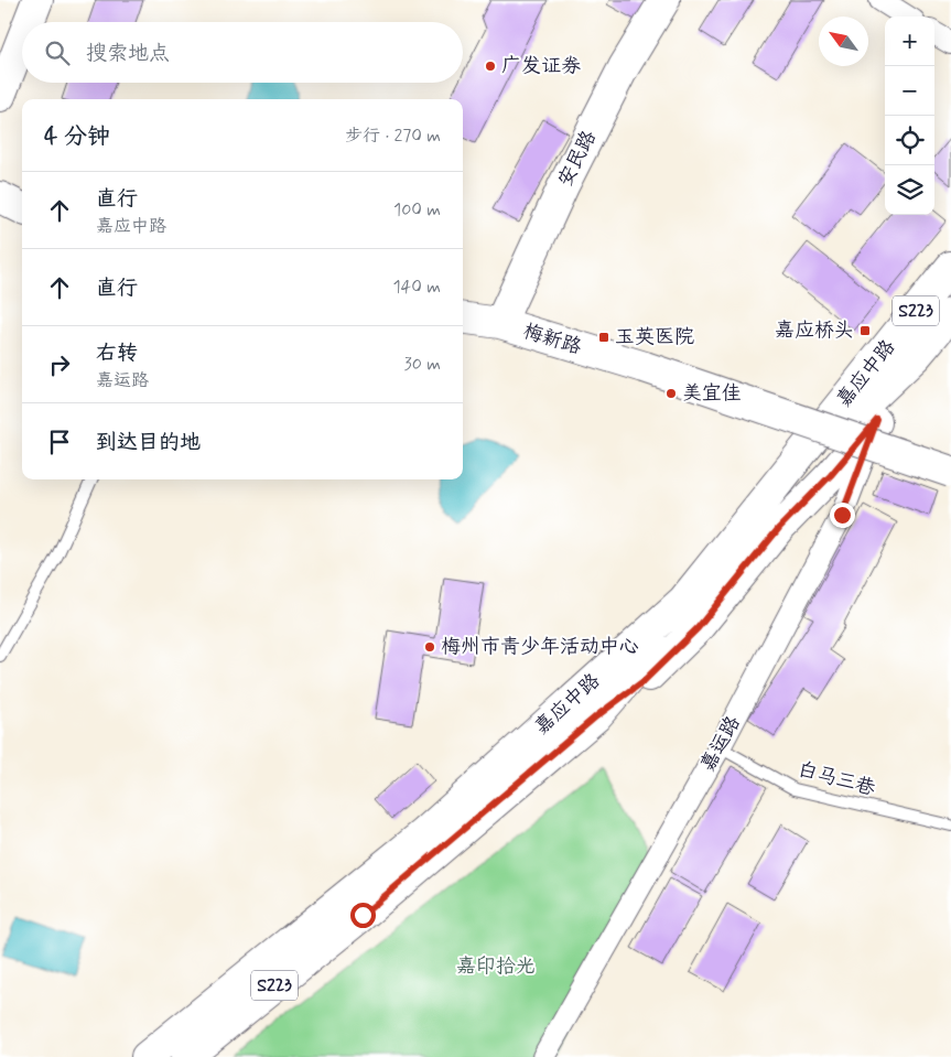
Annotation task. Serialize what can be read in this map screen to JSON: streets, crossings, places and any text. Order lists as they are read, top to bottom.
{
  "streets": {
    "main road": [
      "安民路",
      "S223",
      "梅新路",
      "嘉应中路"
    ],
    "street": ["嘉运路"],
    "lane": ["白马三巷"]
  },
  "crossings": [
    ["安民路", "梅新路"],
    ["嘉运路", "白马三巷"]
  ],
  "parks": ["嘉印拾光"],
  "places": {
    "other": ["广发证券", "美宜佳", "梅州市青少年活动中心"],
    "transit": ["嘉应桥头", "玉英医院"]
  },
  "north": "top left",
  "page": {
    "map_buttons": ["+", "−"],
    "search": "搜索地点",
    "heading": ["4 分钟", "步行 · 270 m"],
    "list": [
      ["直行", "嘉应中路", "100 m"],
      ["直行", "140 m"],
      ["右转", "嘉运路", "30 m"],
      "到达目的地"
    ]
  }
}
